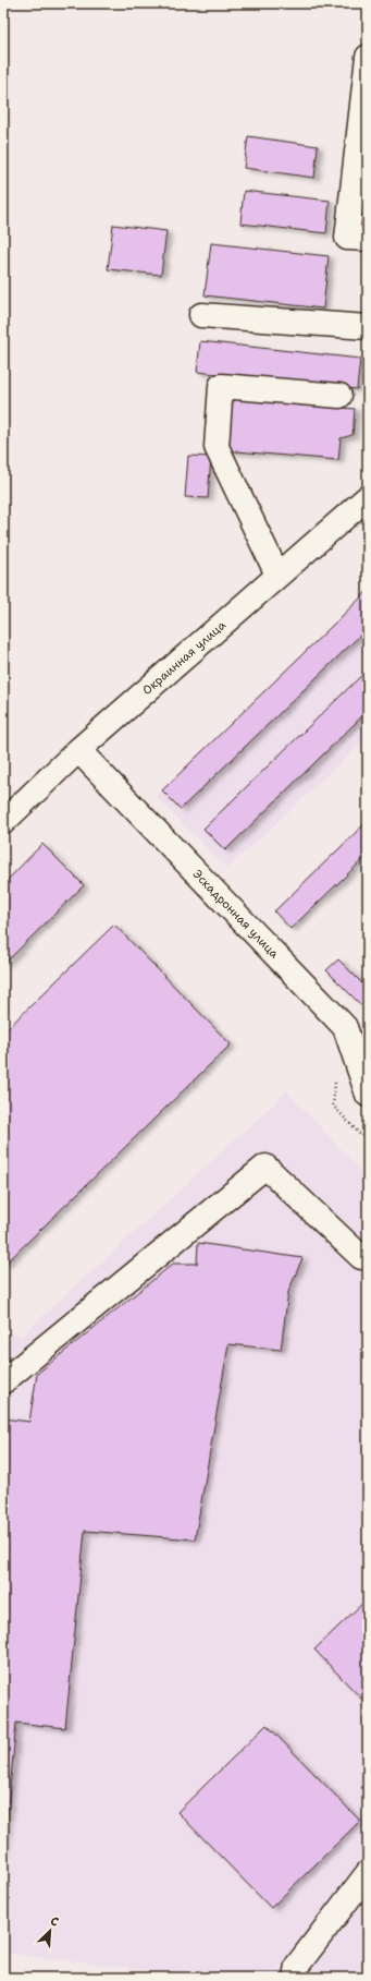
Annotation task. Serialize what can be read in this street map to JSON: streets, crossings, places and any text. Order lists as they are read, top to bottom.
{
  "streets": {
    "street": ["Окраинная улица", "Эскадронная улица"]
  },
  "crossings": [
    ["Окраинная улица", "Эскадронная улица"]
  ],
  "north": "top right"
}
